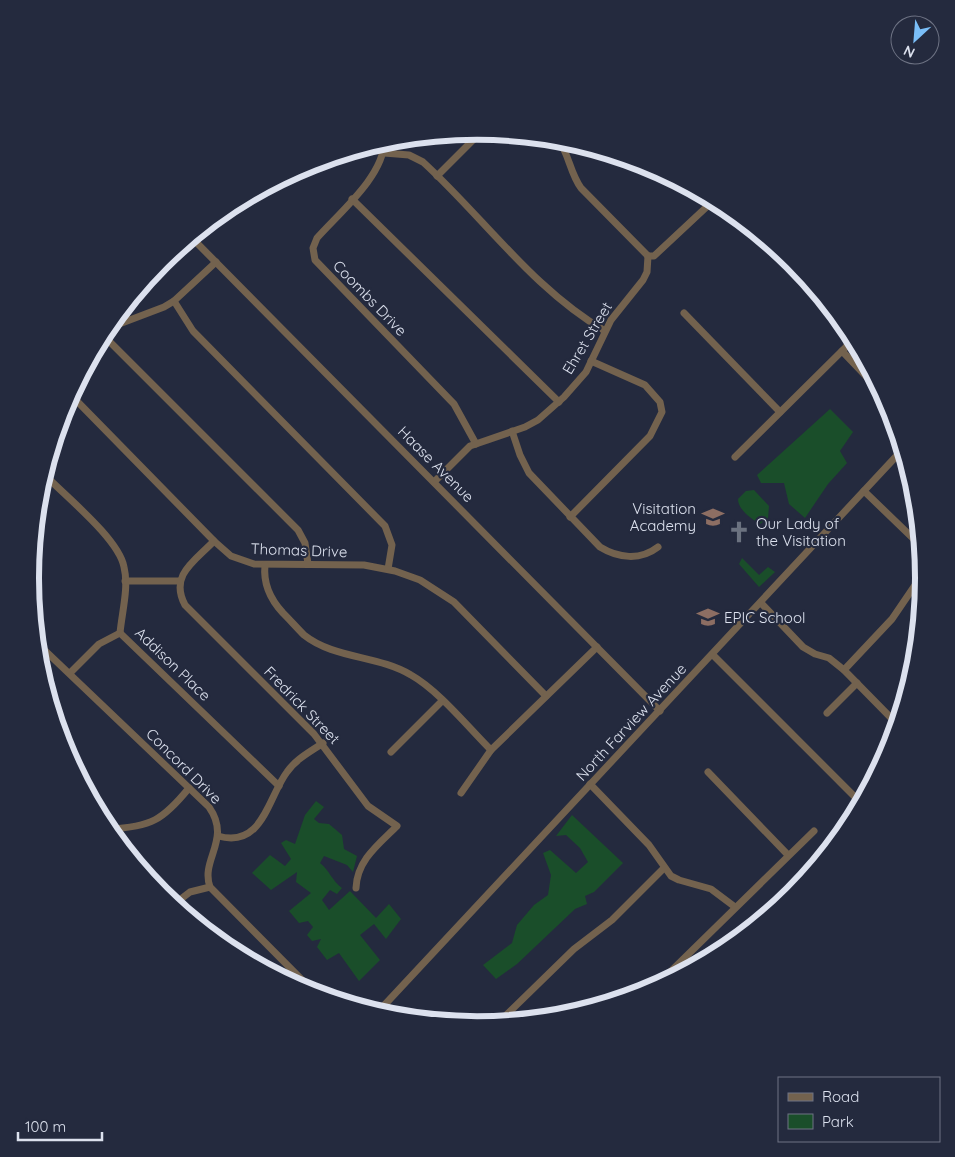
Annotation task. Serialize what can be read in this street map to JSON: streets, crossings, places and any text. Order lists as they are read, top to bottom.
{
  "streets": {
    "street": [
      "Coombs Drive",
      "Ehret Street",
      "Haase Avenue",
      "Thomas Drive",
      "Addison Place",
      "Fredrick Street",
      "North Farview Avenue",
      "Concord Drive"
    ]
  },
  "crossings": [
    ["Coombs Drive", "Ehret Street"],
    ["Ehret Street", "Haase Avenue"],
    ["Haase Avenue", "North Farview Avenue"]
  ],
  "places": {
    "school or university": ["Visitation Academy", "EPIC School"],
    "church": ["Our Lady of the Visitation"]
  },
  "legend": ["Road", "Park"],
  "scale_bar": "100 m",
  "north": "bottom left"
}
